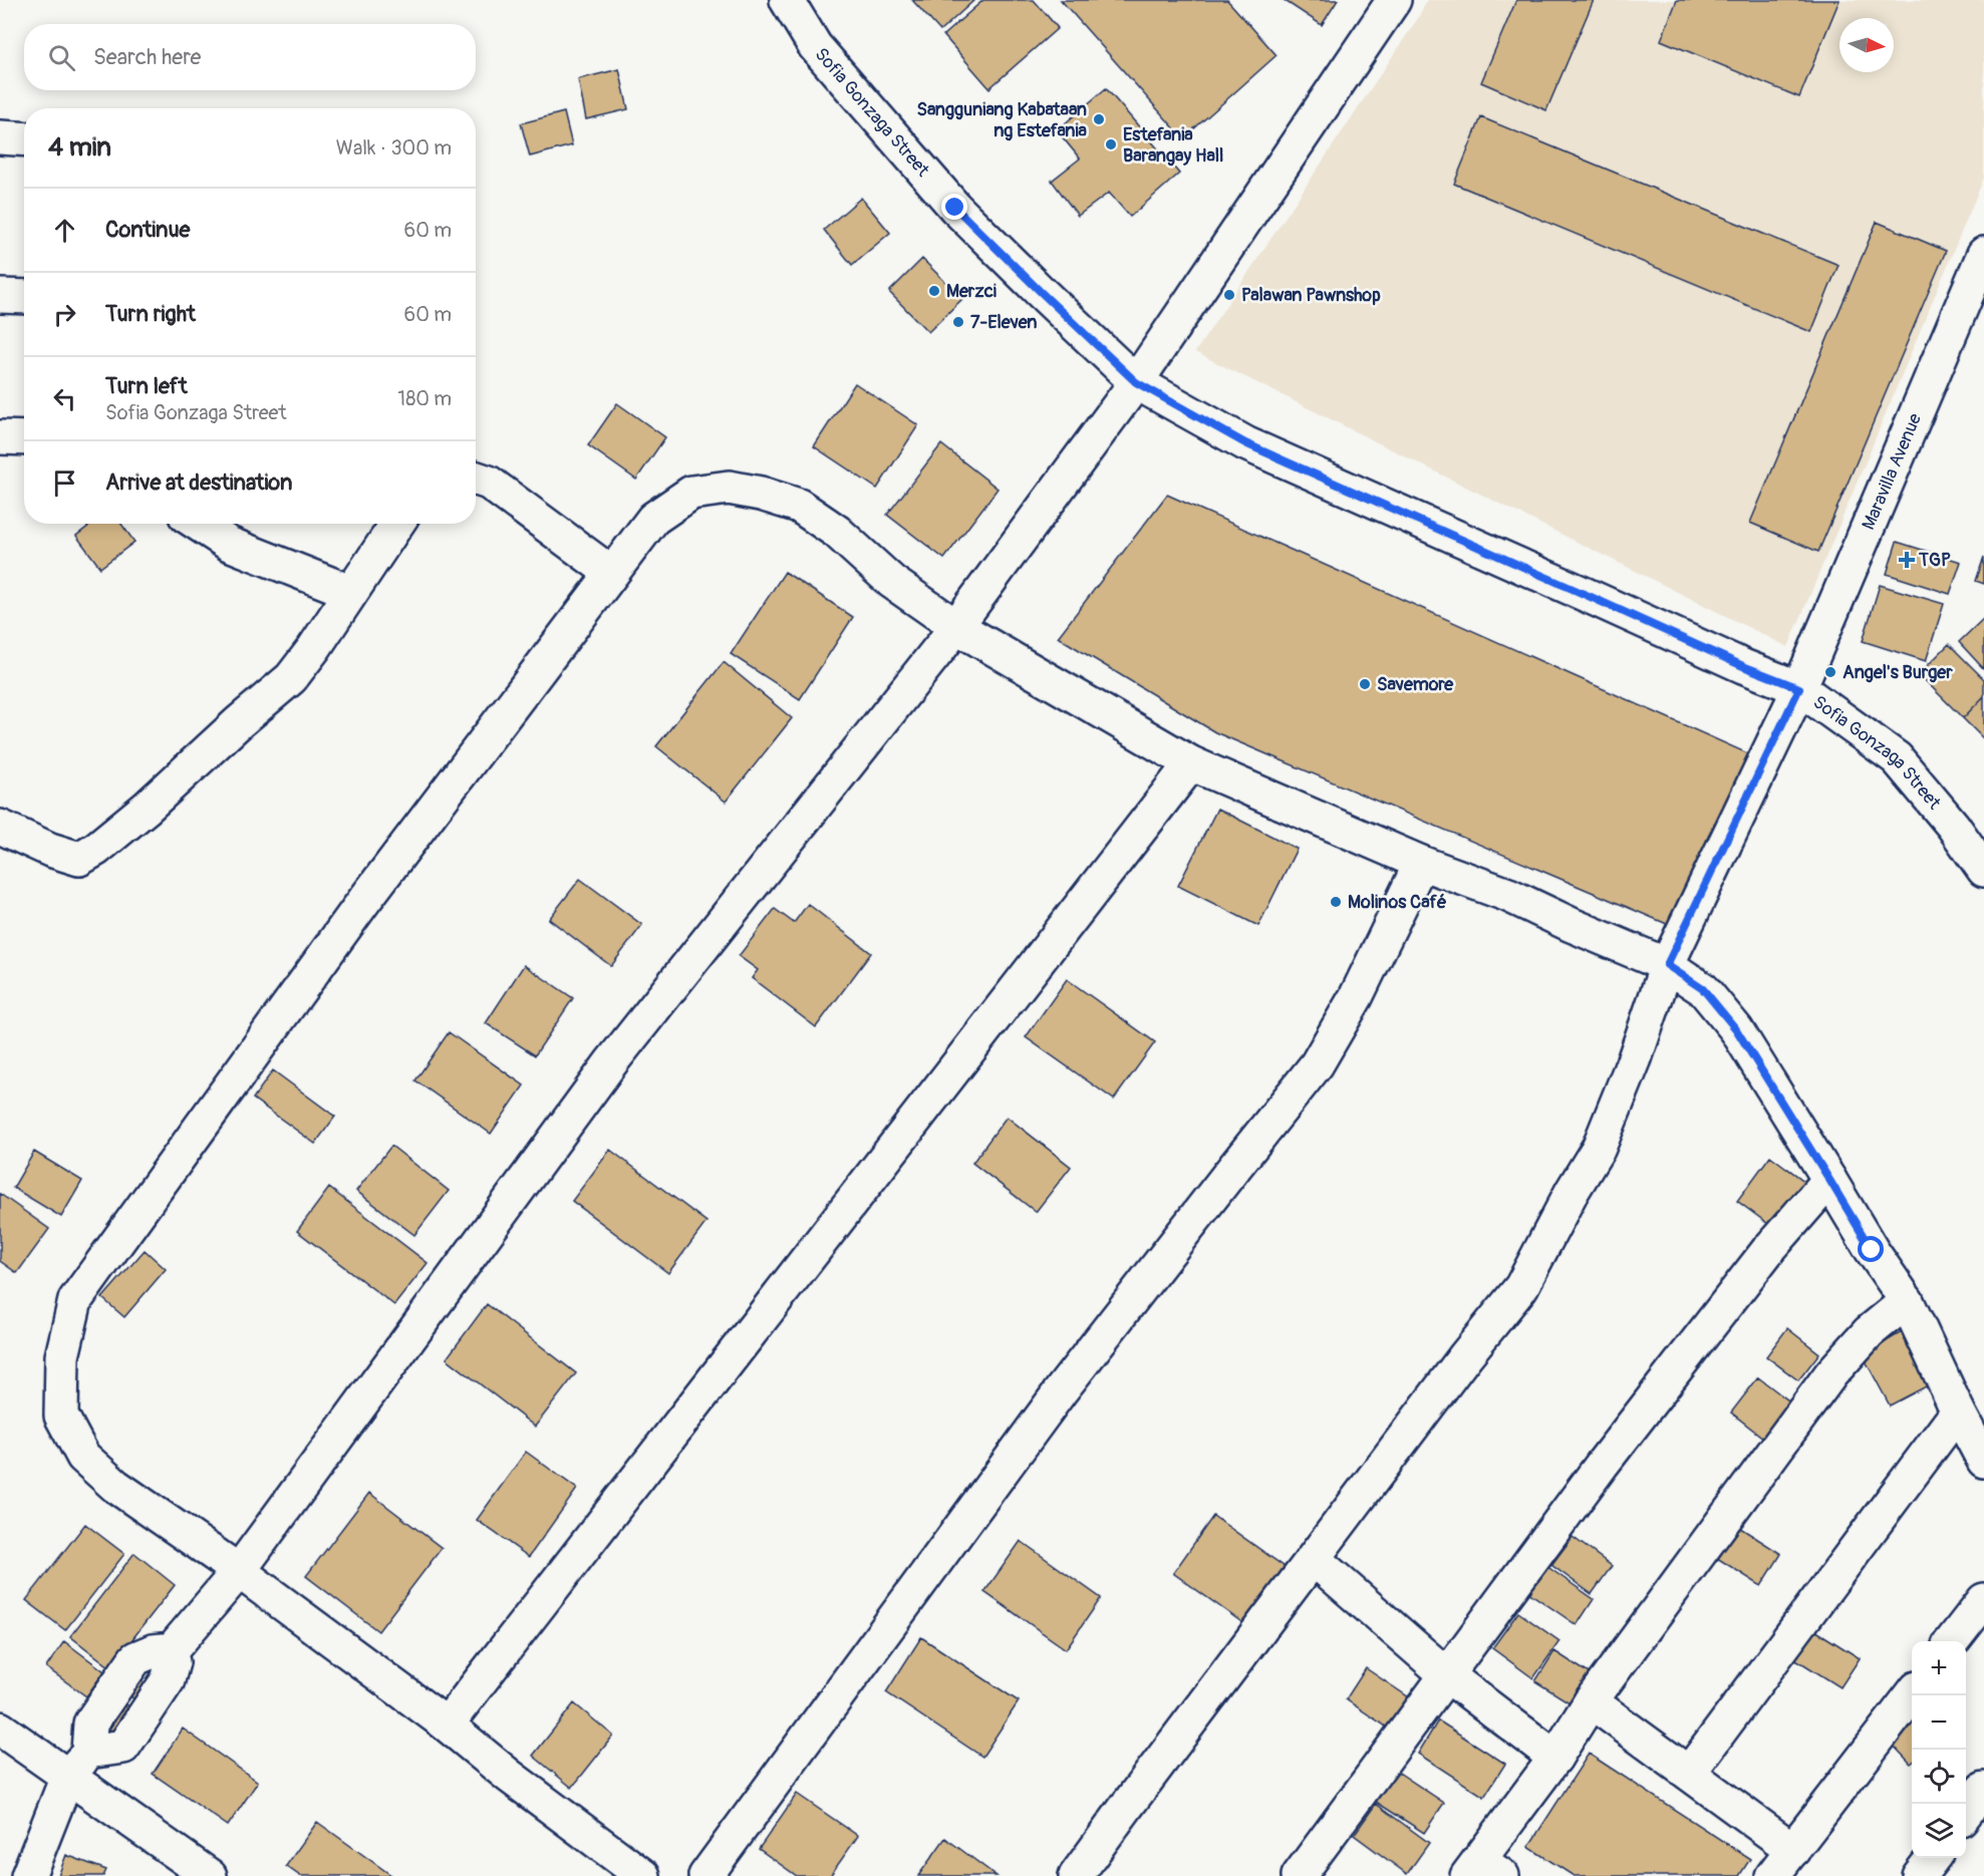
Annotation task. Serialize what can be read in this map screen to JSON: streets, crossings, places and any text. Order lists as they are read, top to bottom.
{
  "streets": {
    "street": ["Sofia Gonzaga Street", "Maravilla Avenue"]
  },
  "crossings": [
    ["Sofia Gonzaga Street", "Maravilla Avenue"]
  ],
  "places": {
    "other": [
      "Sangguniang Kabataan ng Estefania",
      "Estefania Barangay Hall",
      "Merzci",
      "Palawan Pawnshop",
      "7-Eleven",
      "Angel's Burger",
      "Savemore",
      "Molinos Café"
    ],
    "health": ["TGP"]
  },
  "north": "right",
  "page": {
    "search": "Search here",
    "heading": ["4 min", "Walk · 300 m"],
    "list": [
      ["Continue", "60 m"],
      ["Turn right", "60 m"],
      ["Turn left", "Sofia Gonzaga Street", "180 m"],
      "Arrive at destination"
    ],
    "map_buttons": ["+", "−"]
  }
}
